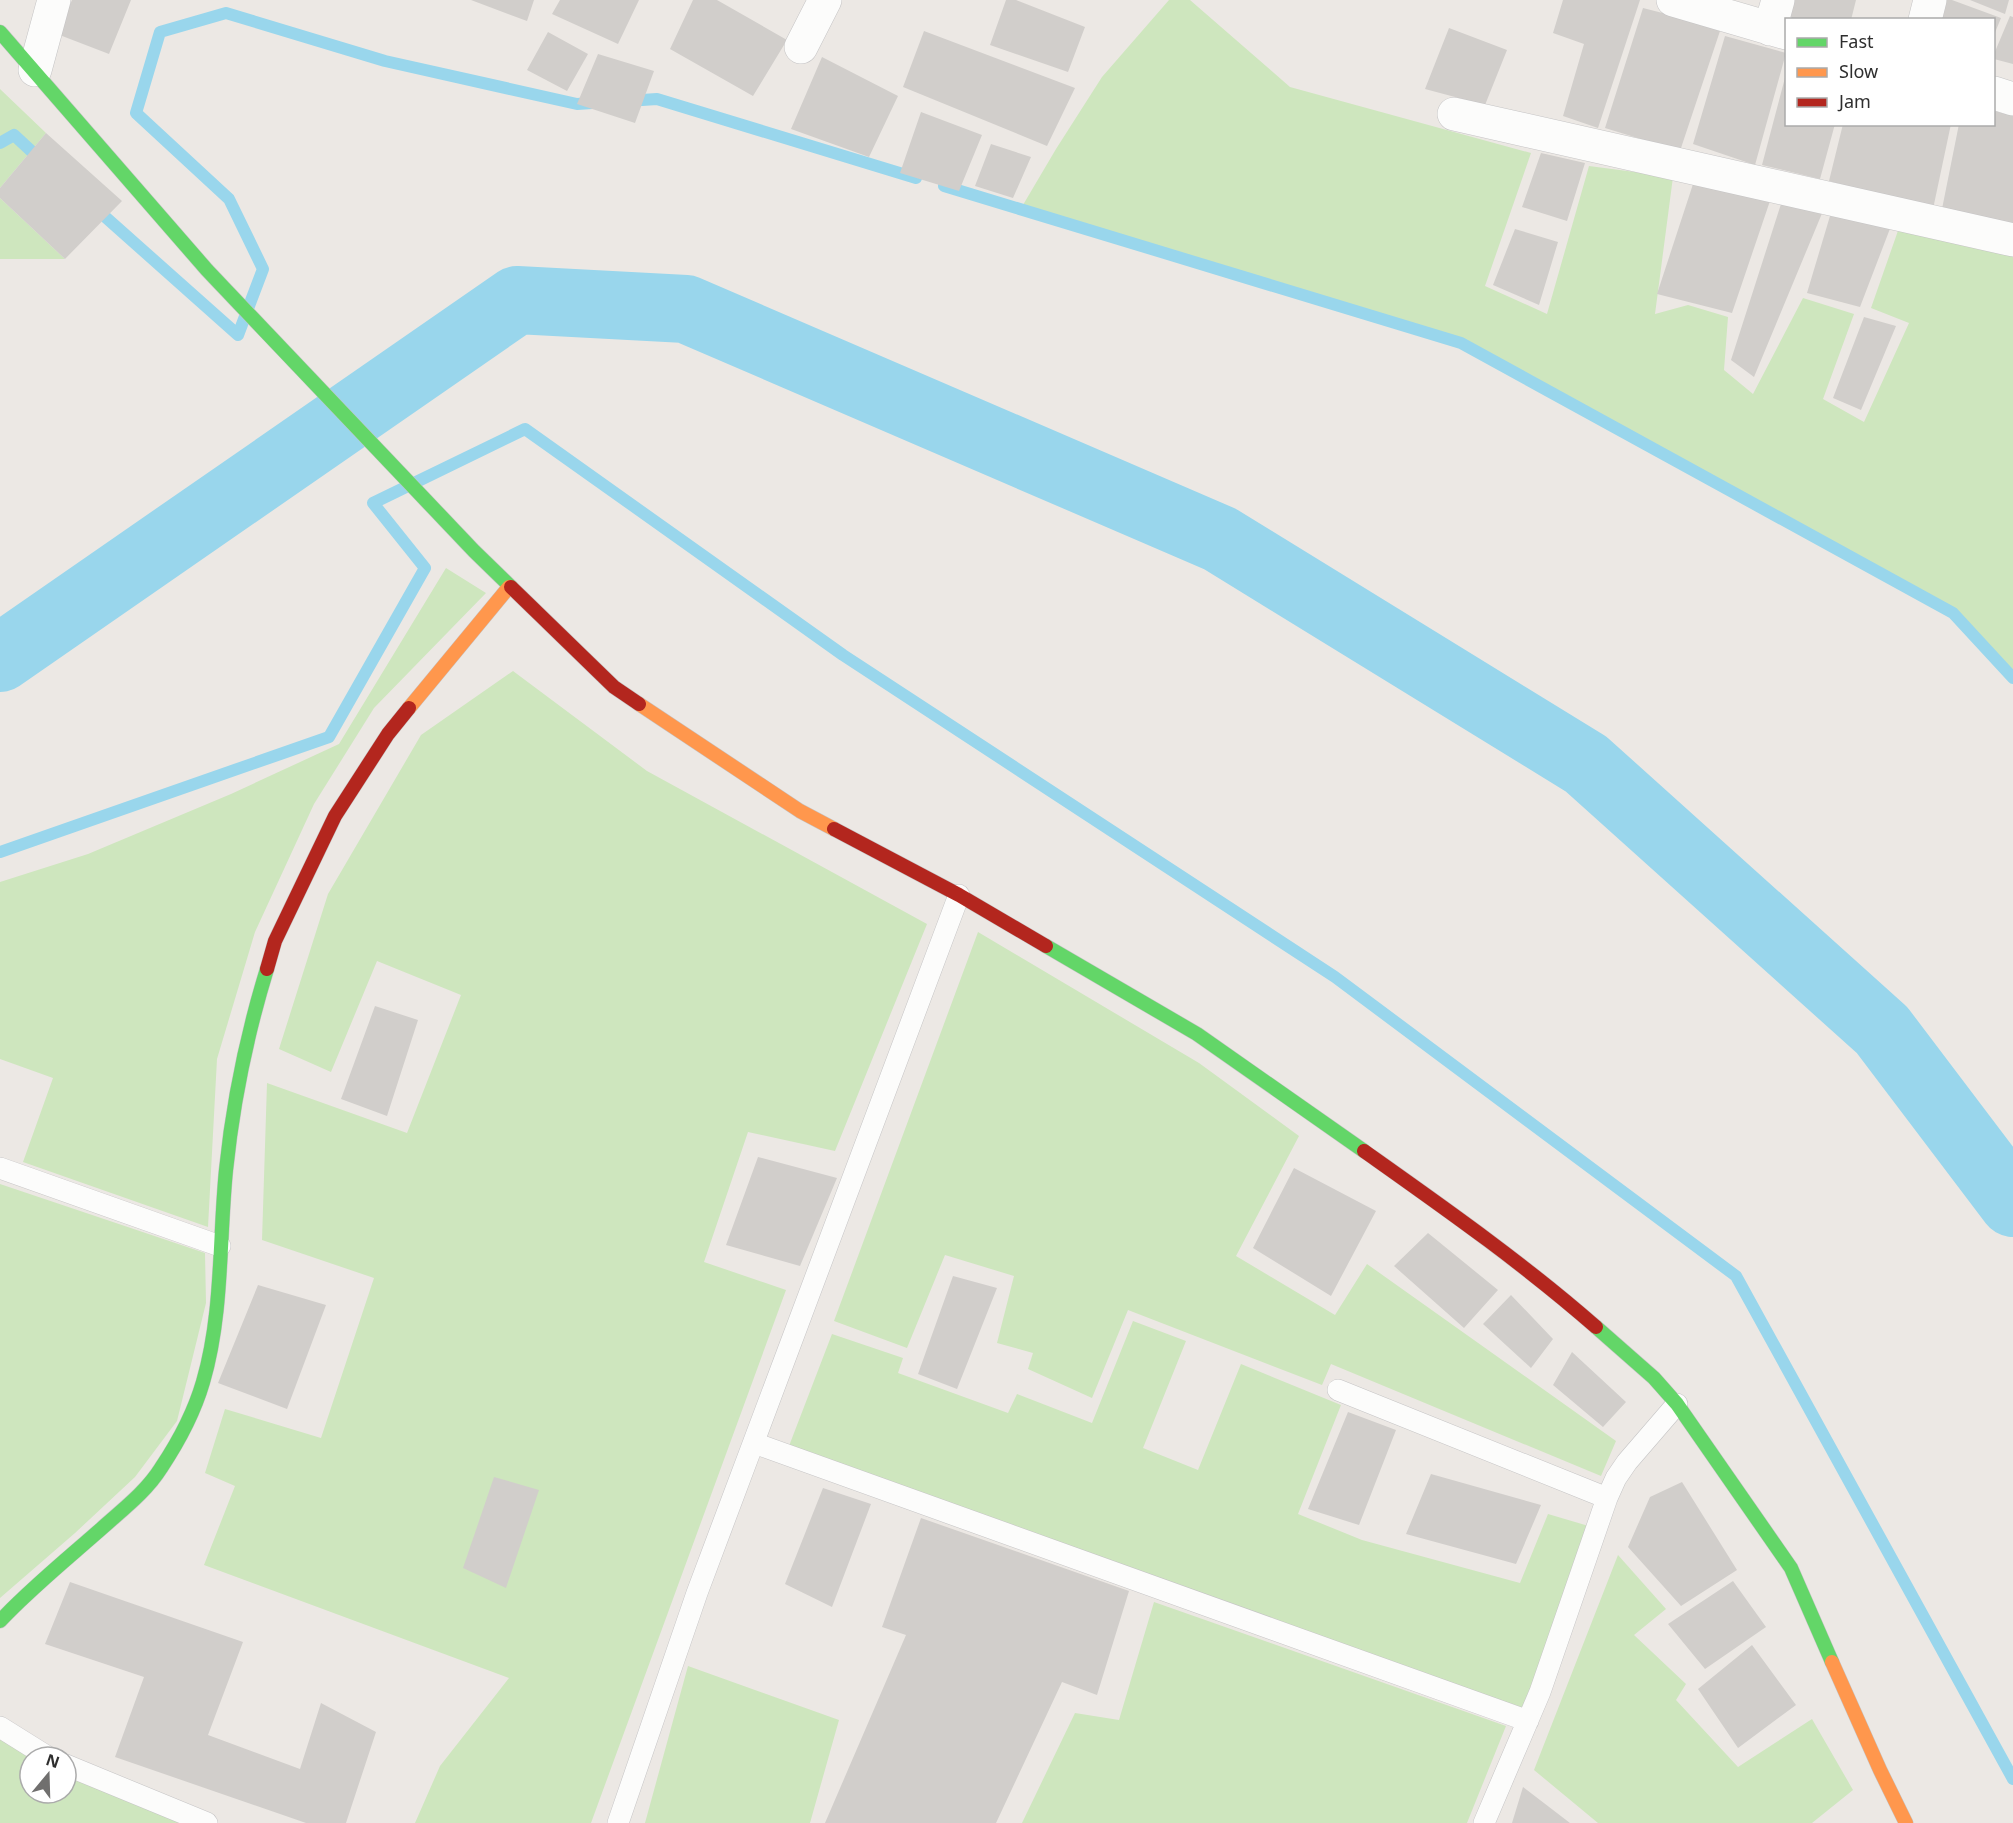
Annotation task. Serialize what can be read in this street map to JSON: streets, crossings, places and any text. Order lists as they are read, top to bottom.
{
  "legend": ["Fast", "Slow", "Jam"],
  "north": "top"
}
